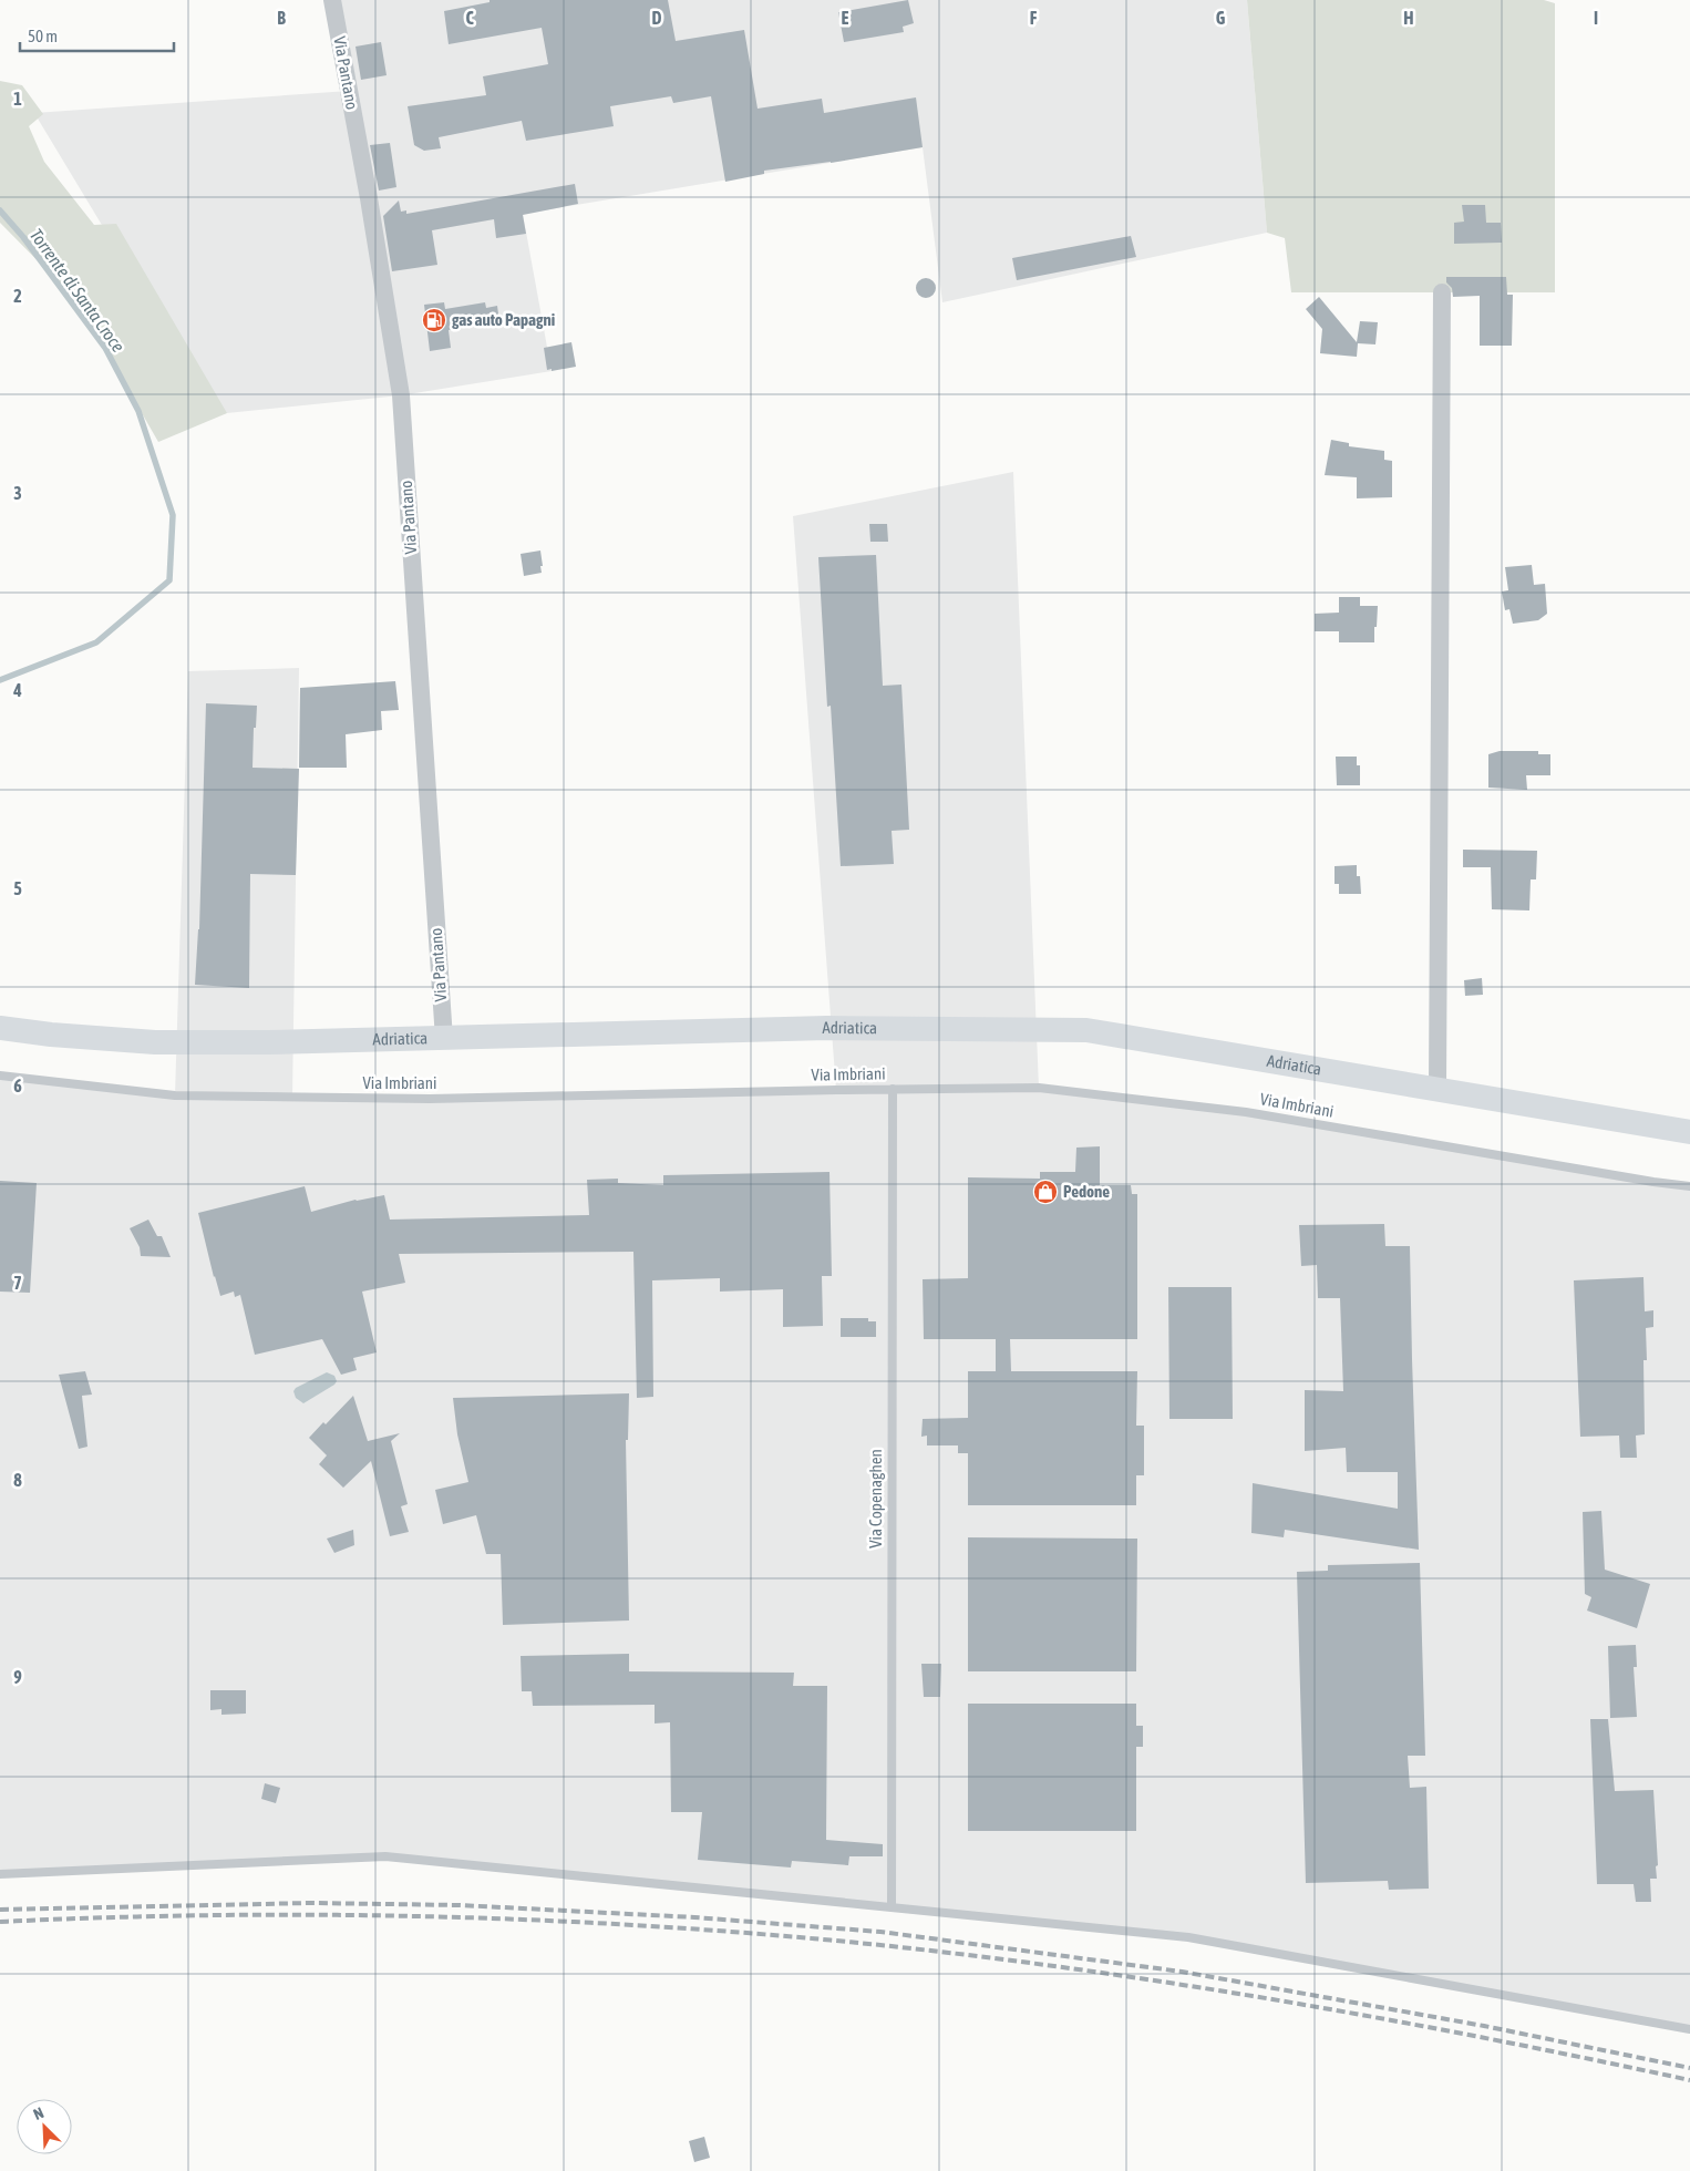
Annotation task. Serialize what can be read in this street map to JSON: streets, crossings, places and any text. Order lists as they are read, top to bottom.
{
  "streets": {
    "main road": ["Adriatica"],
    "street": ["Via Pantano"],
    "lane": ["Via Imbriani", "Via Copenaghen"]
  },
  "crossings": [
    ["Via Pantano", "Adriatica"],
    ["Via Imbriani", "Via Copenaghen"]
  ],
  "water": ["Torrente di Santa Croce"],
  "places": {
    "fuel station": ["gas auto Papagni"],
    "shop": ["Pedone"]
  },
  "scale_bar": "50 m",
  "north": "top left",
  "grid": {
    "columns": [
      "B",
      "C",
      "D",
      "E",
      "F",
      "G",
      "H",
      "I"
    ],
    "rows": [
      "1",
      "2",
      "3",
      "4",
      "5",
      "6",
      "7",
      "8",
      "9"
    ]
  }
}
